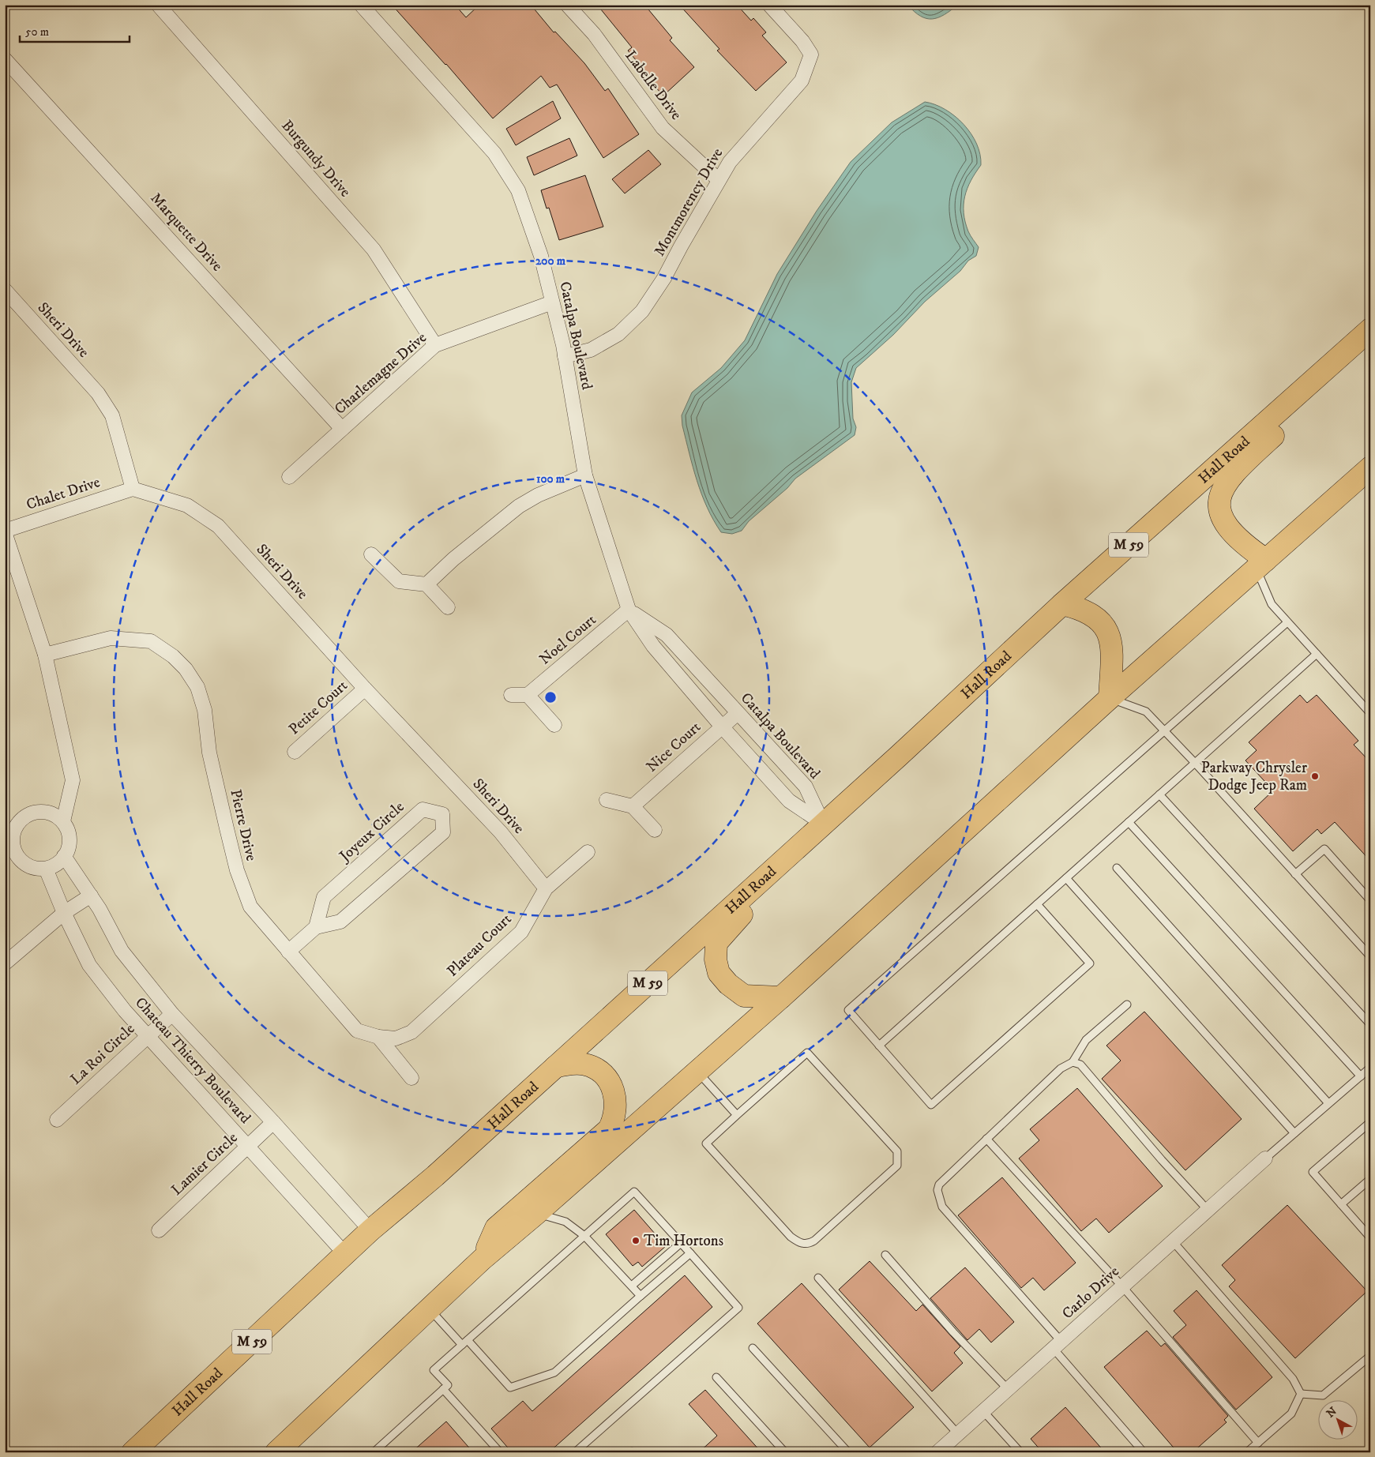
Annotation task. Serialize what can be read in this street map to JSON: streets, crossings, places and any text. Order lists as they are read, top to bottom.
{
  "streets": {
    "highway": ["Hall Road", "M 59"],
    "street": [
      "Labelle Drive",
      "Burgundy Drive",
      "Montmorency Drive",
      "Marquette Drive",
      "Sheri Drive",
      "Catalpa Boulevard",
      "Charlemagne Drive",
      "Chalet Drive",
      "Noel Court",
      "Petite Court",
      "Nice Court",
      "Pierre Drive",
      "Joyeux Circle",
      "Plateau Court",
      "La Roi Circle",
      "Chateau Thierry Boulevard",
      "Lamier Circle",
      "Carlo Drive"
    ]
  },
  "crossings": [
    ["Labelle Drive", "Montmorency Drive"],
    ["Burgundy Drive", "Charlemagne Drive"],
    ["Montmorency Drive", "Catalpa Boulevard"],
    ["Marquette Drive", "Charlemagne Drive"],
    ["Sheri Drive", "Chalet Drive"],
    ["Sheri Drive", "Petite Court"],
    ["Sheri Drive", "Plateau Court"],
    ["Catalpa Boulevard", "Charlemagne Drive"],
    ["Catalpa Boulevard", "Hall Road"],
    ["Catalpa Boulevard", "Noel Court"],
    ["Catalpa Boulevard", "Nice Court"],
    ["Hall Road", "Chateau Thierry Boulevard"],
    ["Pierre Drive", "Joyeux Circle"],
    ["Pierre Drive", "Plateau Court"],
    ["La Roi Circle", "Chateau Thierry Boulevard"],
    ["Chateau Thierry Boulevard", "Lamier Circle"]
  ],
  "places": ["Parkway Chrysler Dodge Jeep Ram", "Tim Hortons"],
  "scale_bar": "50 m",
  "north": "top left",
  "rings": ["200 m", "100 m"]
}
